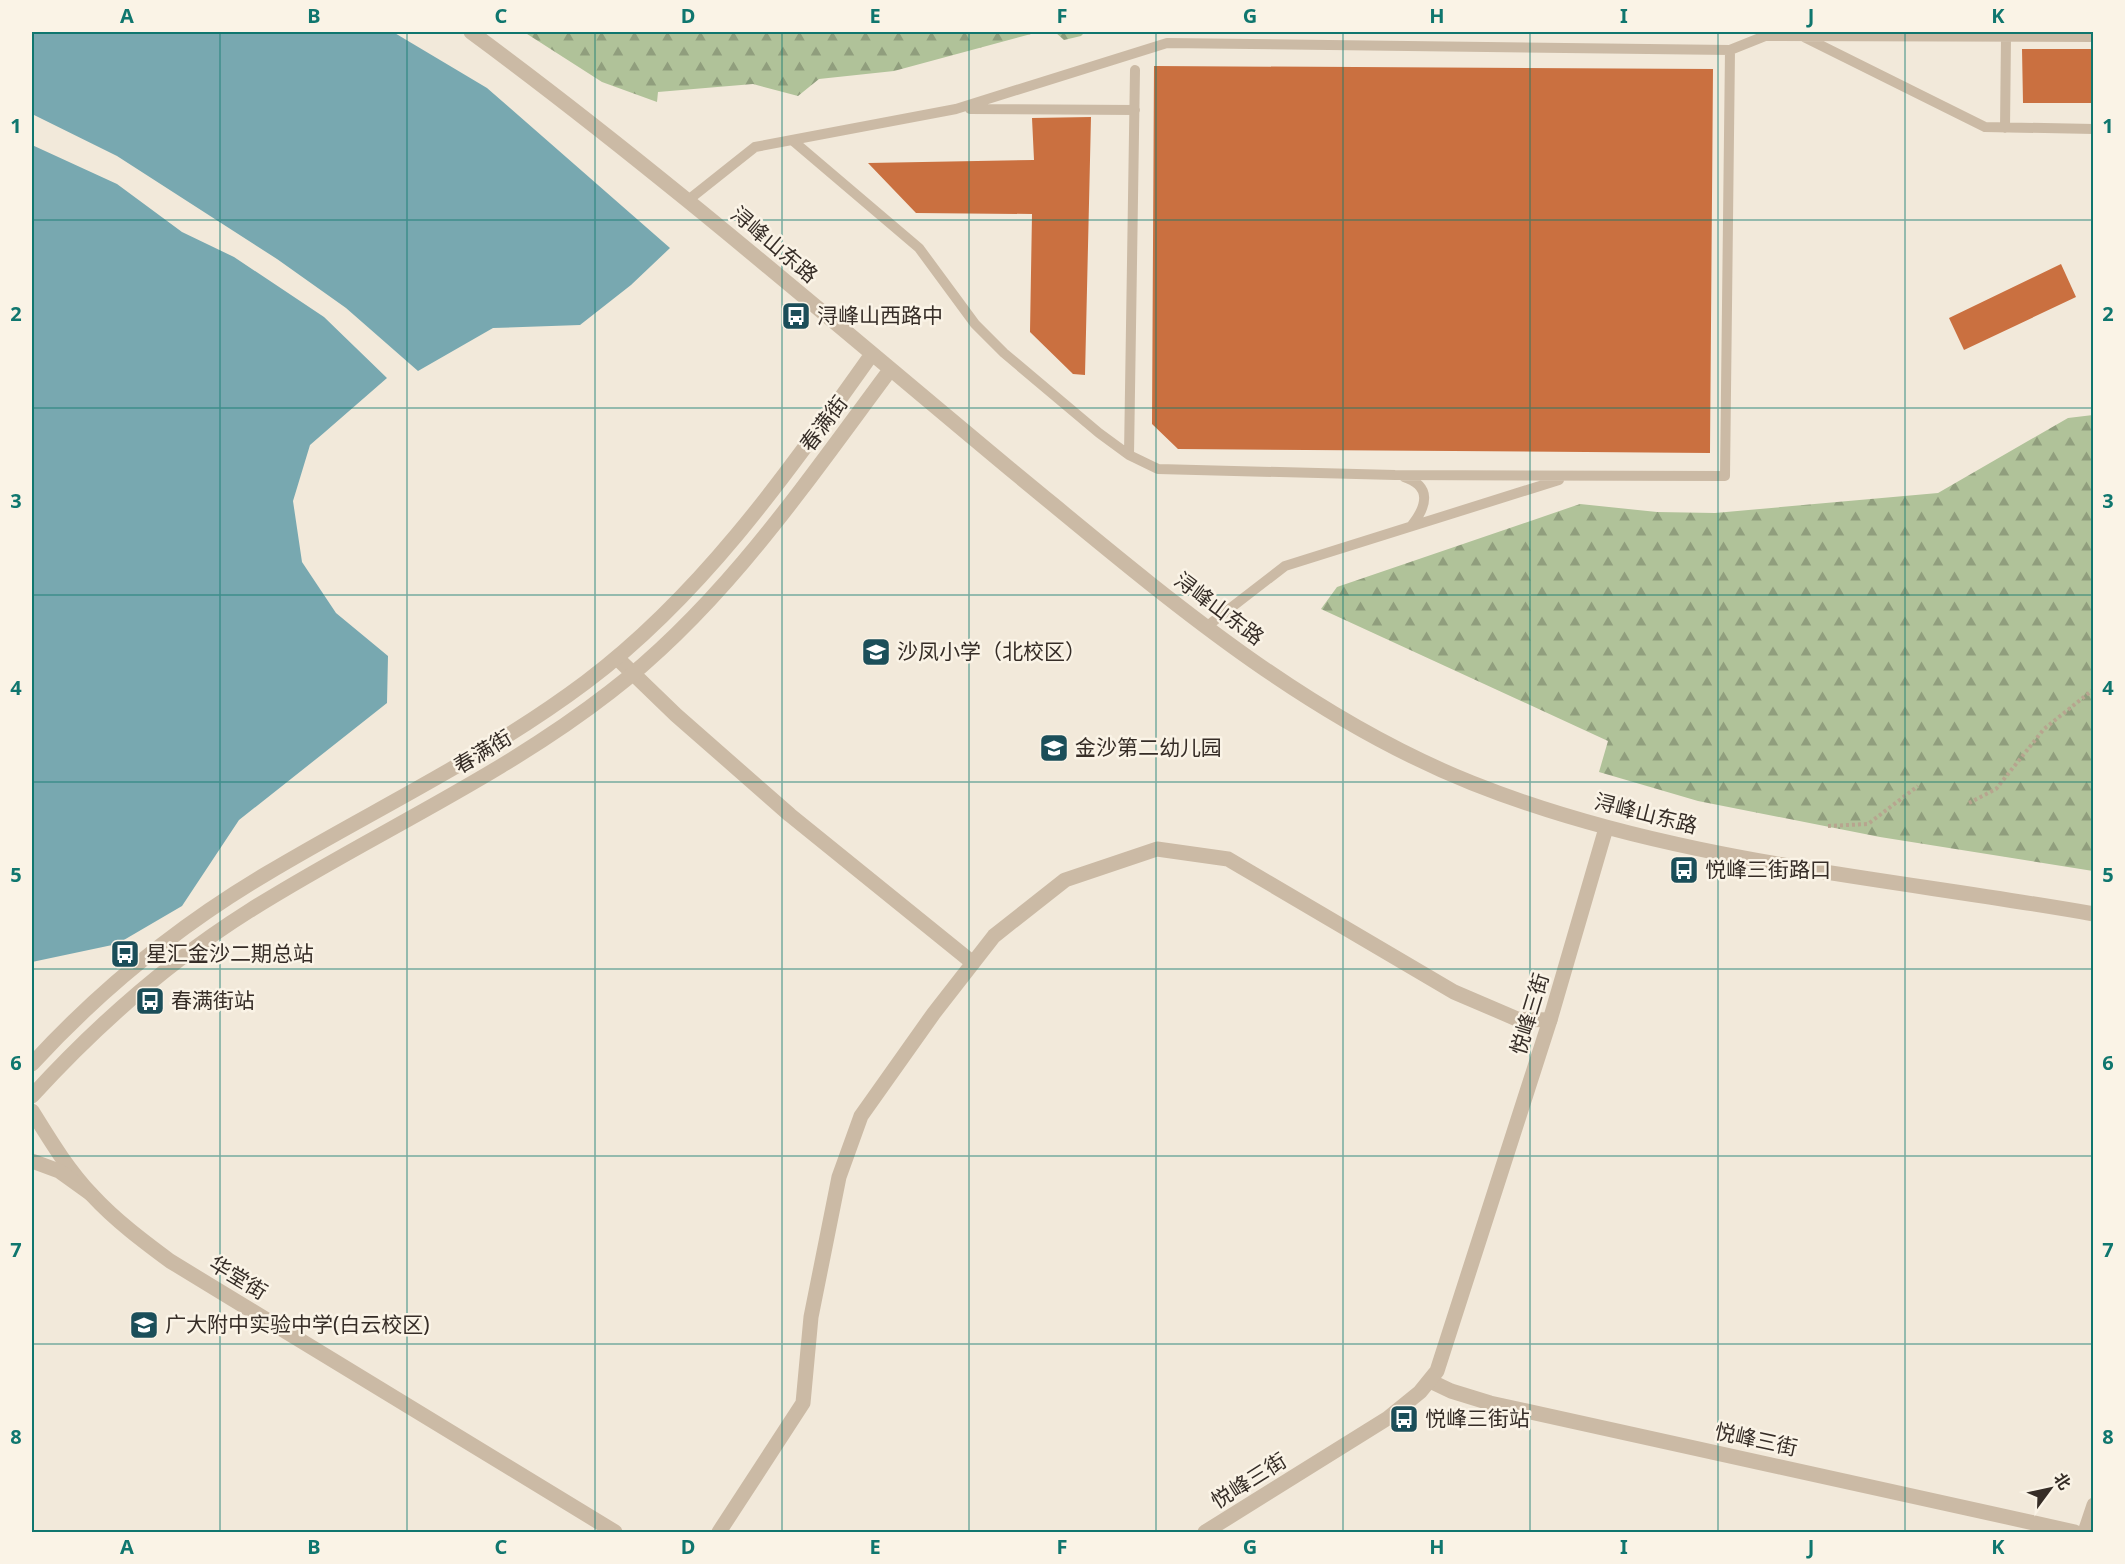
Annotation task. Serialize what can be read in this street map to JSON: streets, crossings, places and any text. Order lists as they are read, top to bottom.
{
  "streets": {
    "street": [
      "浔峰山东路",
      "春满街",
      "悦峰三街",
      "华堂街"
    ]
  },
  "crossings": [
    ["浔峰山东路", "春满街"],
    ["浔峰山东路", "悦峰三街"]
  ],
  "places": {
    "bus stop": [
      "浔峰山西路中",
      "悦峰三街路口",
      "星汇金沙二期总站",
      "春满街站",
      "悦峰三街站"
    ],
    "school or university": ["沙凤小学（北校区）", "金沙第二幼儿园", "广大附中实验中学(白云校区)"]
  },
  "north": "top right",
  "grid": {
    "columns": [
      "A",
      "B",
      "C",
      "D",
      "E",
      "F",
      "G",
      "H",
      "I",
      "J",
      "K"
    ],
    "rows": [
      "1",
      "2",
      "3",
      "4",
      "5",
      "6",
      "7",
      "8"
    ]
  }
}
